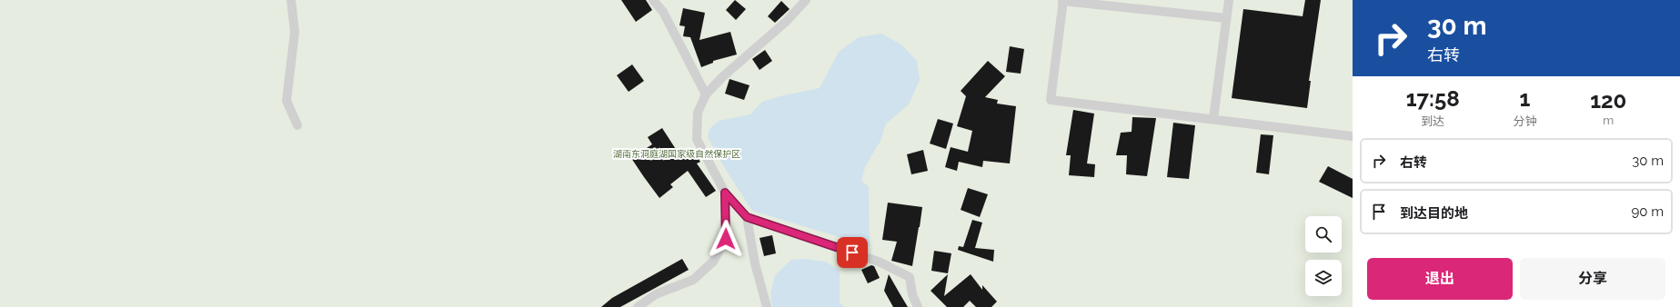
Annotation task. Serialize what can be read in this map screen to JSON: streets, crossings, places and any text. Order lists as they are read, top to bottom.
{
  "parks": ["湖南东洞庭湖国家级自然保护区"],
  "page": {
    "turn": ["30 m", "右转"],
    "eta": [
      "17:58",
      "到达",
      "1",
      "分钟",
      "120",
      "m"
    ],
    "list": [
      {
        "name": "右转",
        "value": "30 m"
      },
      {
        "name": "到达目的地",
        "value": "90 m"
      }
    ],
    "buttons": ["退出", "分享"]
  }
}
